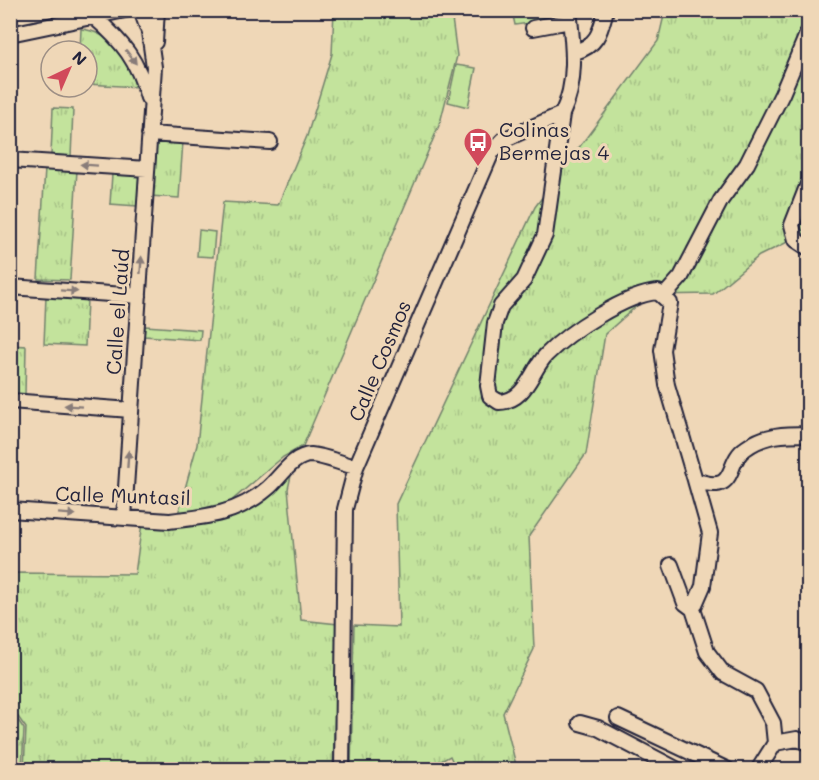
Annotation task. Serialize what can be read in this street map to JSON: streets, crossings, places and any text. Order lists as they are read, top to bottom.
{
  "streets": {
    "street": ["Calle el Laúd", "Calle Cosmos", "Calle Muntasil"]
  },
  "crossings": [
    ["Calle el Laúd", "Calle Muntasil"],
    ["Calle Cosmos", "Calle Muntasil"]
  ],
  "places": {
    "bus stop": ["Colinas Bermejas 4"]
  },
  "north": "top right"
}
